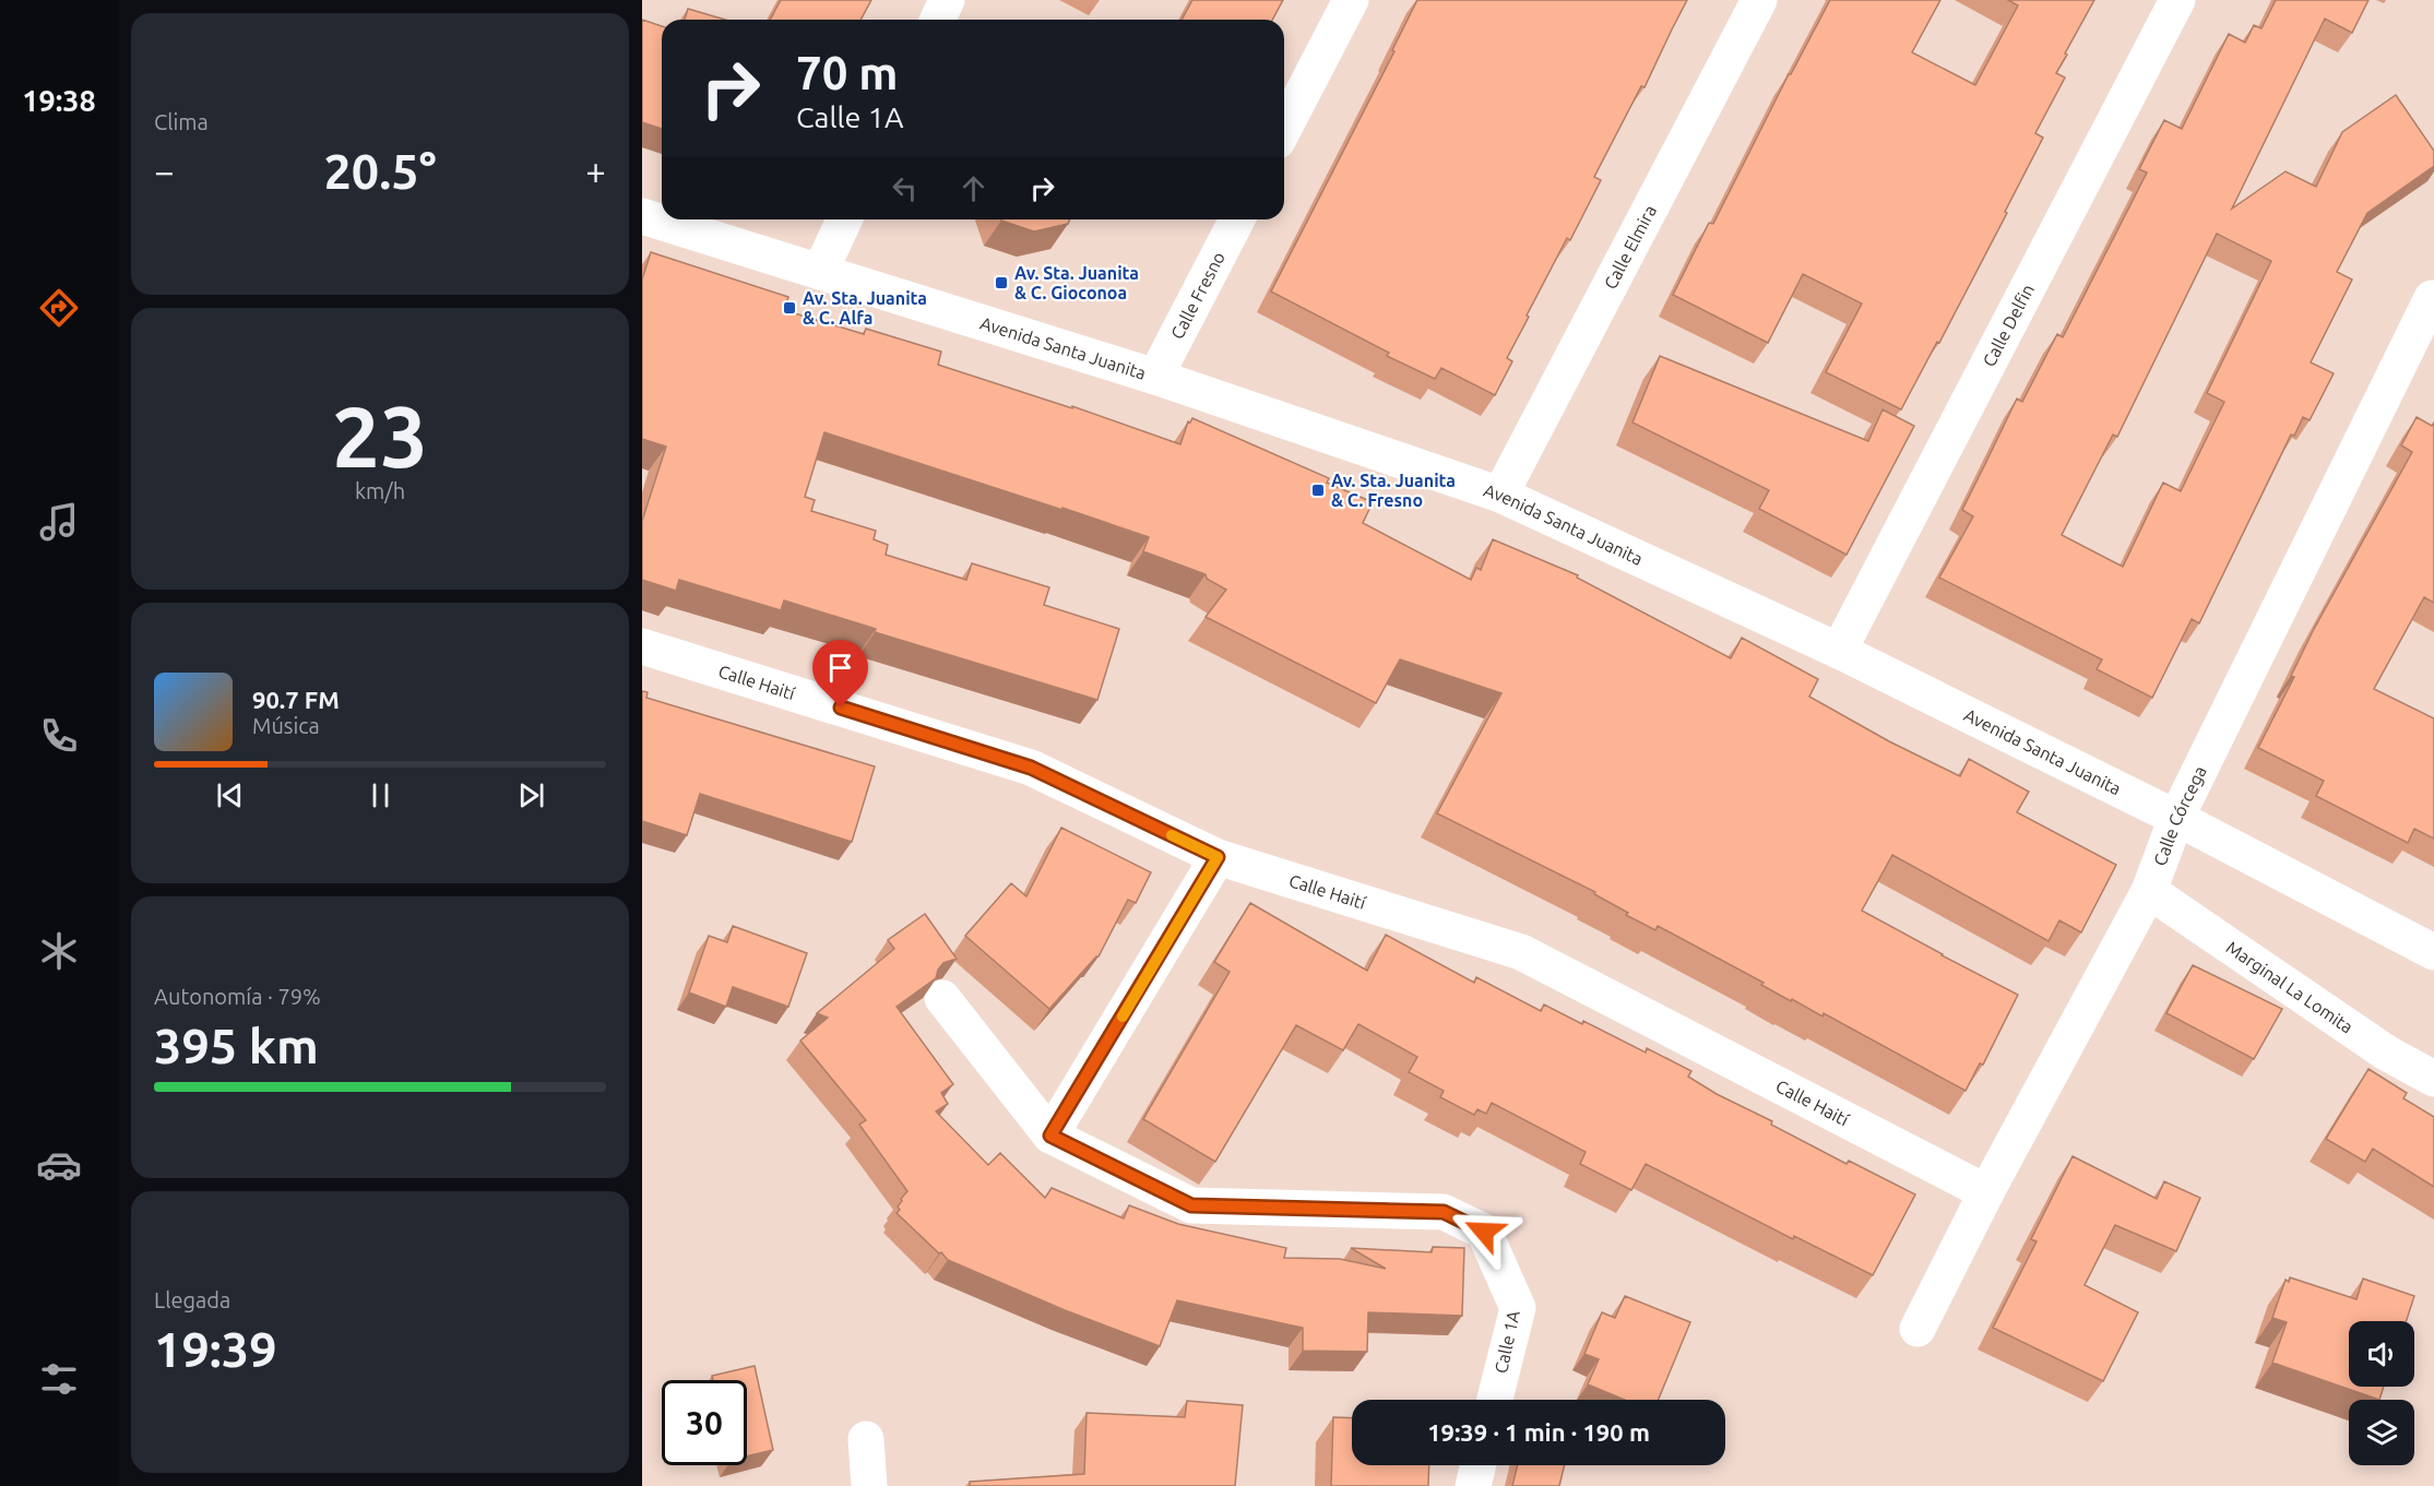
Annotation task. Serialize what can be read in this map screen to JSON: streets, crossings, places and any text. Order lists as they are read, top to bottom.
{
  "streets": {
    "street": [
      "Calle Elmira",
      "Calle Fresno",
      "Calle Delfin",
      "Avenida Santa Juanita",
      "Calle Haití",
      "Calle Córcega",
      "Marginal La Lomita",
      "Calle 1A"
    ]
  },
  "crossings": [
    ["Calle Elmira", "Avenida Santa Juanita"],
    ["Calle Fresno", "Avenida Santa Juanita"],
    ["Calle Delfin", "Avenida Santa Juanita"],
    ["Avenida Santa Juanita", "Calle Córcega"],
    ["Calle Haití", "Calle Córcega"],
    ["Calle Córcega", "Marginal La Lomita"]
  ],
  "places": {
    "transit": ["Av. Sta. Juanita & C. Gioconoa", "Av. Sta. Juanita & C. Alfa", "Av. Sta. Juanita & C. Fresno"]
  },
  "page": {
    "tabs": "19:38",
    "tile": [
      "Clima",
      ["23", "km/h"],
      ["Autonomía · 79%", "395 km"],
      ["Llegada", "19:39"]
    ],
    "turn": ["70 m", "Calle 1A"],
    "heat": ["−", "20.5°", "+"],
    "song": ["90.7 FM", "Música"],
    "limit": "30",
    "trip": "19:39 · 1 min · 190 m"
  }
}
